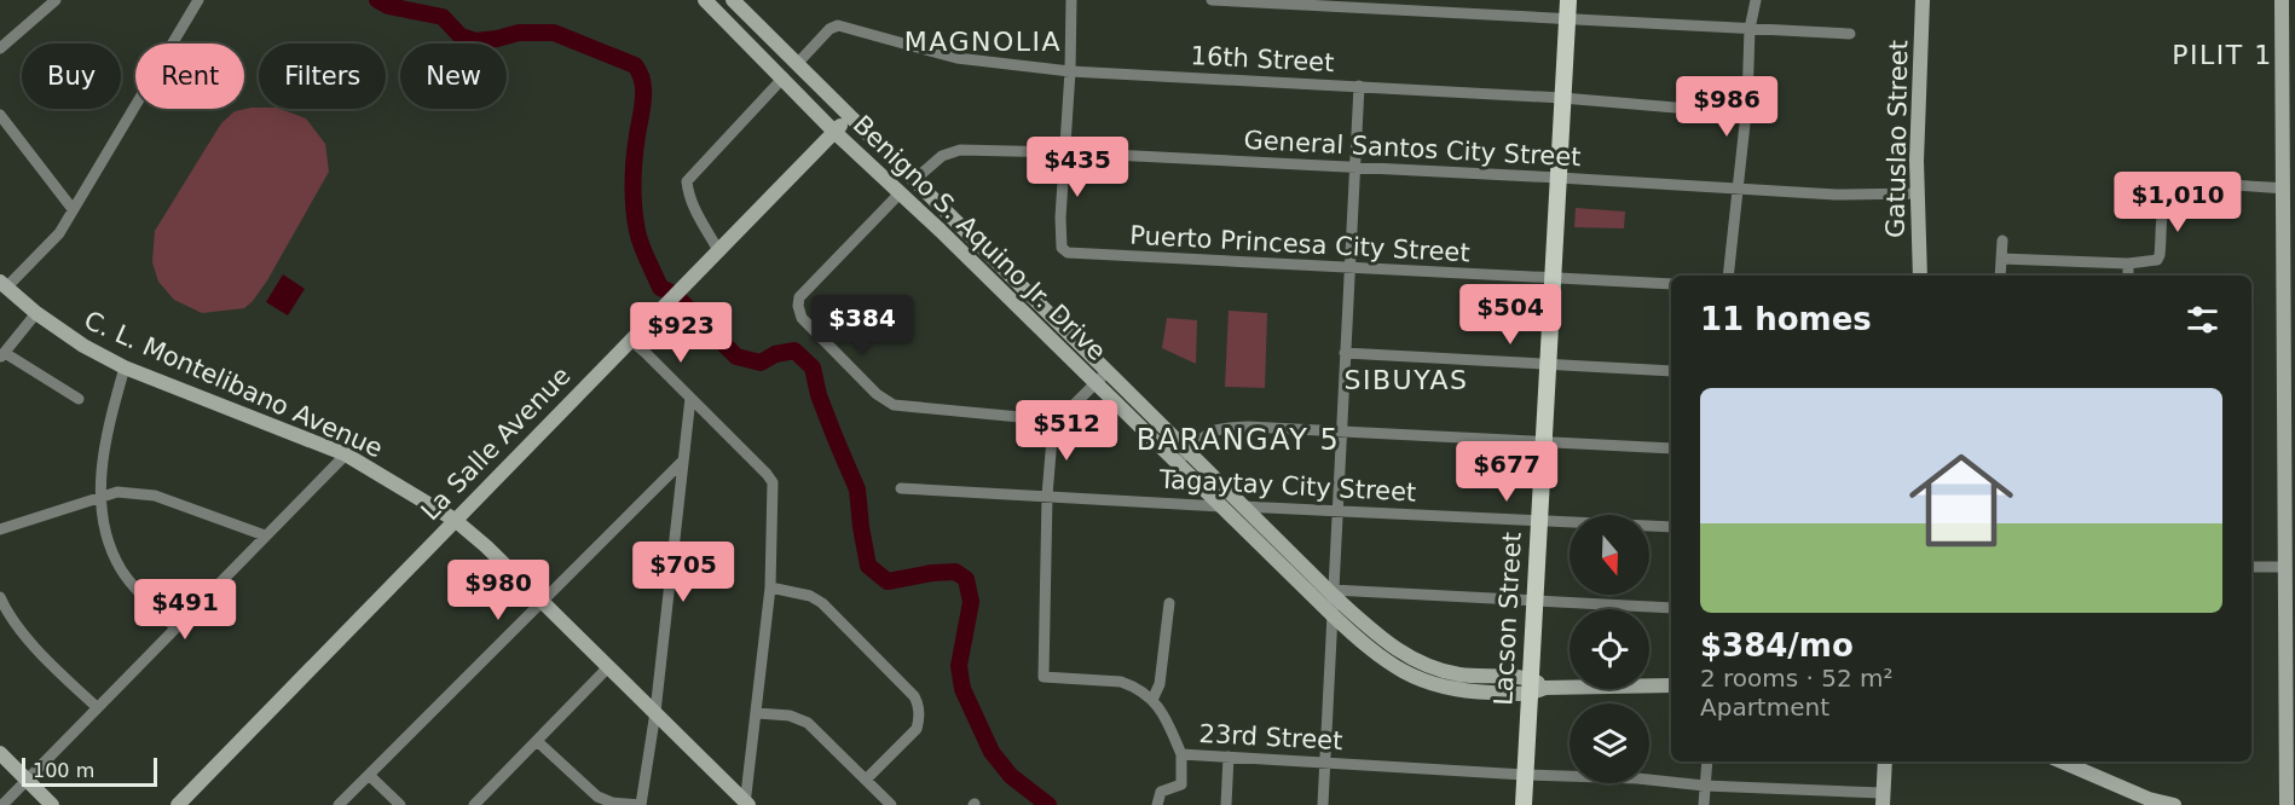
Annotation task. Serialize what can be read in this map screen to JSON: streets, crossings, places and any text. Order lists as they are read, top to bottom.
{
  "streets": {
    "main road": [
      "Gatuslao Street",
      "Benigno S. Aquino Jr. Drive",
      "C. L. Montelibano Avenue",
      "La Salle Avenue",
      "Lacson Street"
    ],
    "street": [
      "16th Street",
      "General Santos City Street",
      "Puerto Princesa City Street",
      "Tagaytay City Street",
      "23rd Street"
    ]
  },
  "crossings": [
    ["16th Street", "Benigno S. Aquino Jr. Drive"],
    ["16th Street", "Lacson Street"],
    ["Gatuslao Street", "General Santos City Street"],
    ["General Santos City Street", "Benigno S. Aquino Jr. Drive"],
    ["General Santos City Street", "Puerto Princesa City Street"],
    ["General Santos City Street", "Lacson Street"],
    ["Benigno S. Aquino Jr. Drive", "La Salle Avenue"],
    ["Benigno S. Aquino Jr. Drive", "Tagaytay City Street"],
    ["Benigno S. Aquino Jr. Drive", "Lacson Street"],
    ["Puerto Princesa City Street", "Lacson Street"],
    ["C. L. Montelibano Avenue", "La Salle Avenue"],
    ["Tagaytay City Street", "Lacson Street"],
    ["Tagaytay City Street", "23rd Street"],
    ["Lacson Street", "23rd Street"]
  ],
  "districts": [
    "MAGNOLIA",
    "PILIT 1",
    "SIBUYAS",
    "BARANGAY 5"
  ],
  "scale_bar": "100 m",
  "north": "bottom",
  "page": {
    "chip": [
      "Buy",
      "Rent",
      "Filters",
      "New"
    ],
    "price": [
      "$986",
      "$435",
      "$1,010",
      "$504",
      "$384",
      "$923",
      "$512",
      "$677",
      "$705",
      "$980",
      "$491"
    ],
    "heading": "11 homes",
    "list": [
      {
        "name": "$384/mo",
        "note": "2 rooms · 52 m² · Apartment"
      }
    ],
    "scale": "100 m"
  }
}
